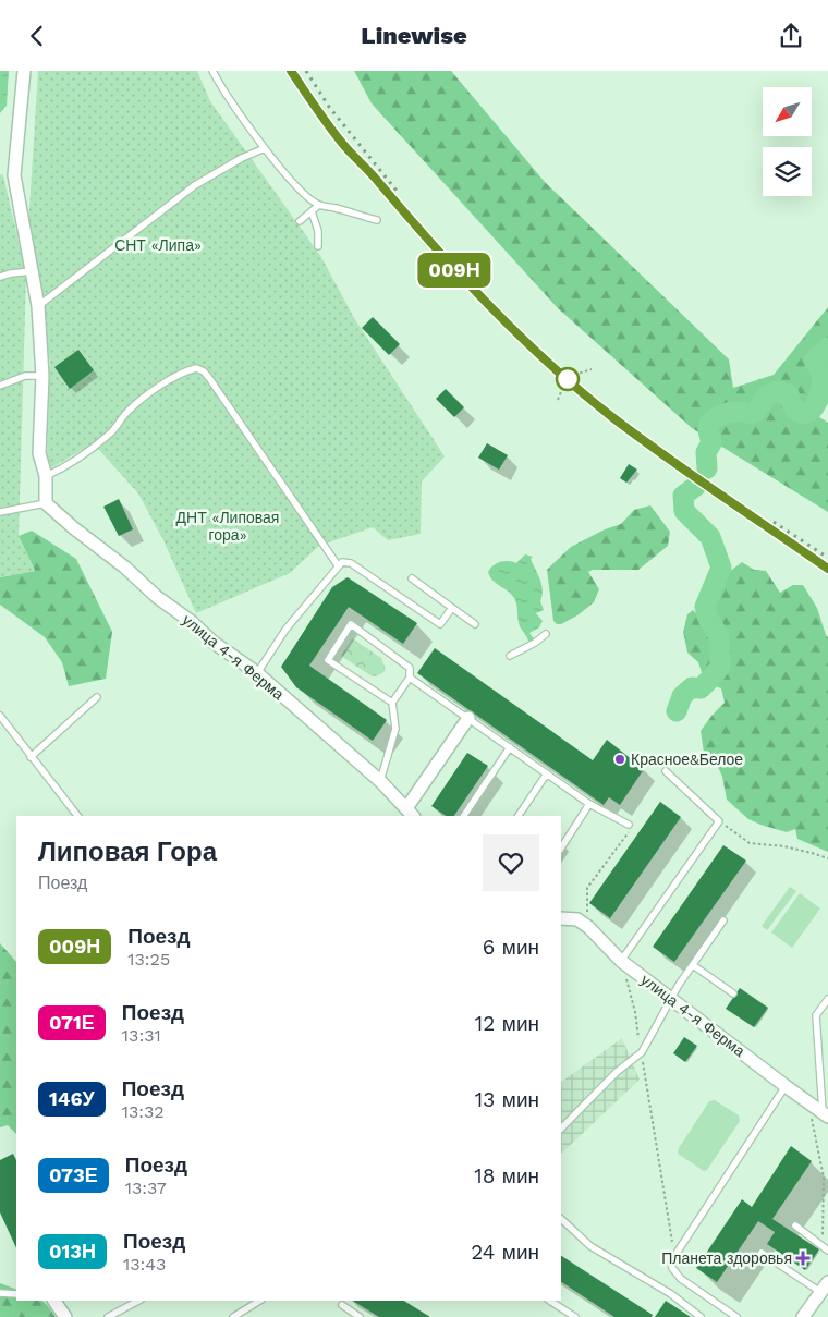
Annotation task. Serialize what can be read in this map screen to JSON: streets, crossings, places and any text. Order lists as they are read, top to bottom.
{
  "streets": {
    "street": ["улица 4-я Ферма"]
  },
  "parks": ["СНТ «Липа»", "ДНТ «Липовая гора»"],
  "places": {
    "other": ["Красное&Белое"],
    "health": ["Планета здоровья"]
  },
  "north": "bottom left",
  "page": {
    "header": "Linewise",
    "on_map": "009Н",
    "heading": ["Липовая Гора", "Поезд"],
    "list": [
      {
        "mark": "009Н",
        "name": "Поезд",
        "note": "13:25",
        "value": "6 мин"
      },
      {
        "mark": "071Е",
        "name": "Поезд",
        "note": "13:31",
        "value": "12 мин"
      },
      {
        "mark": "146У",
        "name": "Поезд",
        "note": "13:32",
        "value": "13 мин"
      },
      {
        "mark": "073Е",
        "name": "Поезд",
        "note": "13:37",
        "value": "18 мин"
      },
      {
        "mark": "013Н",
        "name": "Поезд",
        "note": "13:43",
        "value": "24 мин"
      }
    ]
  }
}
